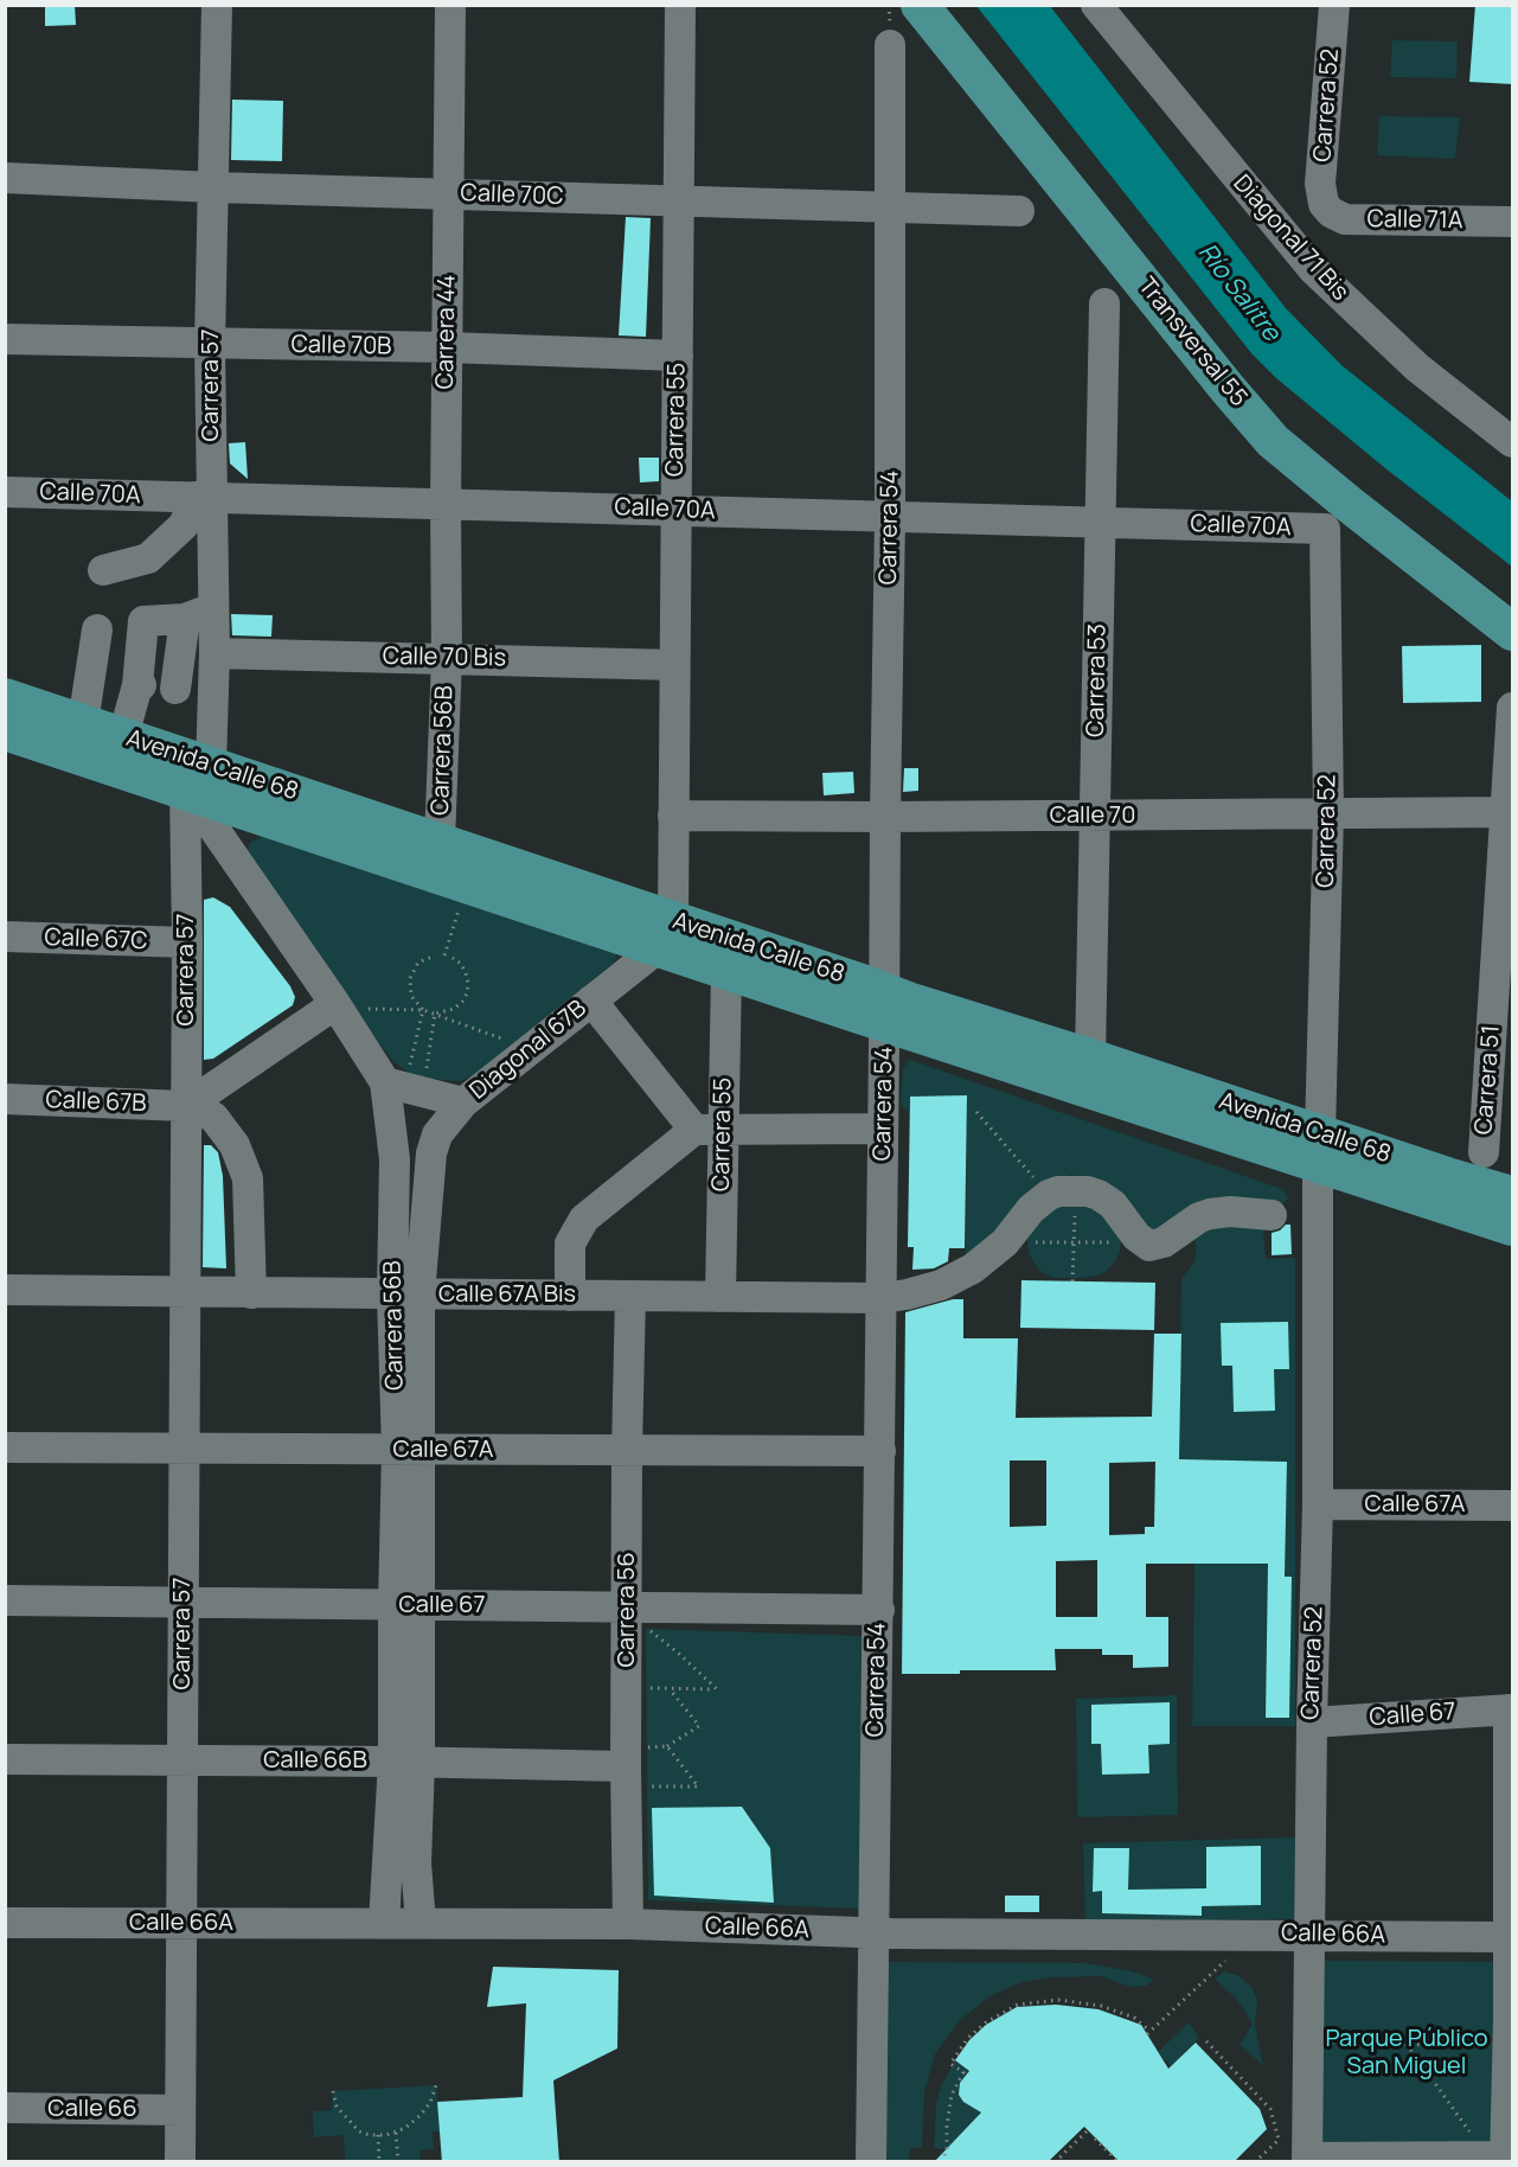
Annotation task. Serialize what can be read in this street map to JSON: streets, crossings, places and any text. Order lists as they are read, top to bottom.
{
  "streets": {
    "main road": ["Transversal 55", "Avenida Calle 68"],
    "street": [
      "Carrera 52",
      "Calle 70C",
      "Calle 71A",
      "Diagonal 71 Bis",
      "Carrera 44",
      "Calle 70B",
      "Carrera 57",
      "Carrera 55",
      "Calle 70A",
      "Carrera 54",
      "Calle 70 Bis",
      "Carrera 53",
      "Carrera 56B",
      "Calle 70",
      "Calle 67C",
      "Diagonal 67B",
      "Carrera 51",
      "Calle 67B",
      "Calle 67A Bis",
      "Calle 67A",
      "Calle 67",
      "Carrera 56",
      "Calle 66B",
      "Calle 66A",
      "Calle 66"
    ]
  },
  "crossings": [
    ["Carrera 52", "Calle 71A"],
    ["Carrera 52", "Calle 70A"],
    ["Carrera 52", "Avenida Calle 68"],
    ["Carrera 52", "Calle 70"],
    ["Carrera 52", "Calle 67A"],
    ["Carrera 52", "Calle 67"],
    ["Carrera 52", "Calle 66A"],
    ["Calle 70C", "Carrera 44"],
    ["Calle 70C", "Carrera 57"],
    ["Calle 70C", "Carrera 55"],
    ["Calle 70C", "Carrera 54"],
    ["Carrera 44", "Calle 70B"],
    ["Carrera 44", "Calle 70A"],
    ["Carrera 44", "Calle 70 Bis"],
    ["Carrera 44", "Carrera 56B"],
    ["Calle 70B", "Carrera 57"],
    ["Calle 70B", "Carrera 55"],
    ["Carrera 57", "Calle 70A"],
    ["Carrera 57", "Calle 70 Bis"],
    ["Carrera 57", "Carrera 56B"],
    ["Carrera 57", "Avenida Calle 68"],
    ["Carrera 57", "Calle 67C"],
    ["Carrera 57", "Calle 67B"],
    ["Carrera 57", "Calle 67A Bis"],
    ["Carrera 57", "Calle 67A"],
    ["Carrera 57", "Calle 67"],
    ["Carrera 57", "Calle 66B"],
    ["Carrera 57", "Calle 66A"],
    ["Carrera 57", "Calle 66"],
    ["Carrera 55", "Calle 70A"],
    ["Carrera 55", "Calle 70 Bis"],
    ["Carrera 55", "Avenida Calle 68"],
    ["Carrera 55", "Calle 70"],
    ["Carrera 55", "Diagonal 67B"],
    ["Carrera 55", "Calle 67A Bis"],
    ["Calle 70A", "Carrera 54"],
    ["Calle 70A", "Carrera 53"],
    ["Carrera 54", "Avenida Calle 68"],
    ["Carrera 54", "Calle 70"],
    ["Carrera 54", "Calle 67A Bis"],
    ["Carrera 54", "Calle 67A"],
    ["Carrera 54", "Calle 67"],
    ["Carrera 54", "Calle 66A"],
    ["Calle 70 Bis", "Carrera 56B"],
    ["Carrera 53", "Avenida Calle 68"],
    ["Carrera 53", "Calle 70"],
    ["Carrera 56B", "Avenida Calle 68"],
    ["Carrera 56B", "Diagonal 67B"],
    ["Carrera 56B", "Calle 67A Bis"],
    ["Carrera 56B", "Calle 67A"],
    ["Carrera 56B", "Calle 67"],
    ["Carrera 56B", "Calle 66B"],
    ["Carrera 56B", "Calle 66A"],
    ["Avenida Calle 68", "Diagonal 67B"],
    ["Calle 70", "Carrera 51"],
    ["Calle 67A Bis", "Carrera 56"],
    ["Calle 67A", "Carrera 56"],
    ["Calle 67", "Carrera 56"],
    ["Carrera 56", "Calle 66B"],
    ["Carrera 56", "Calle 66A"]
  ],
  "water": ["Río Salitre"],
  "parks": ["Parque Público San Miguel"]
}
